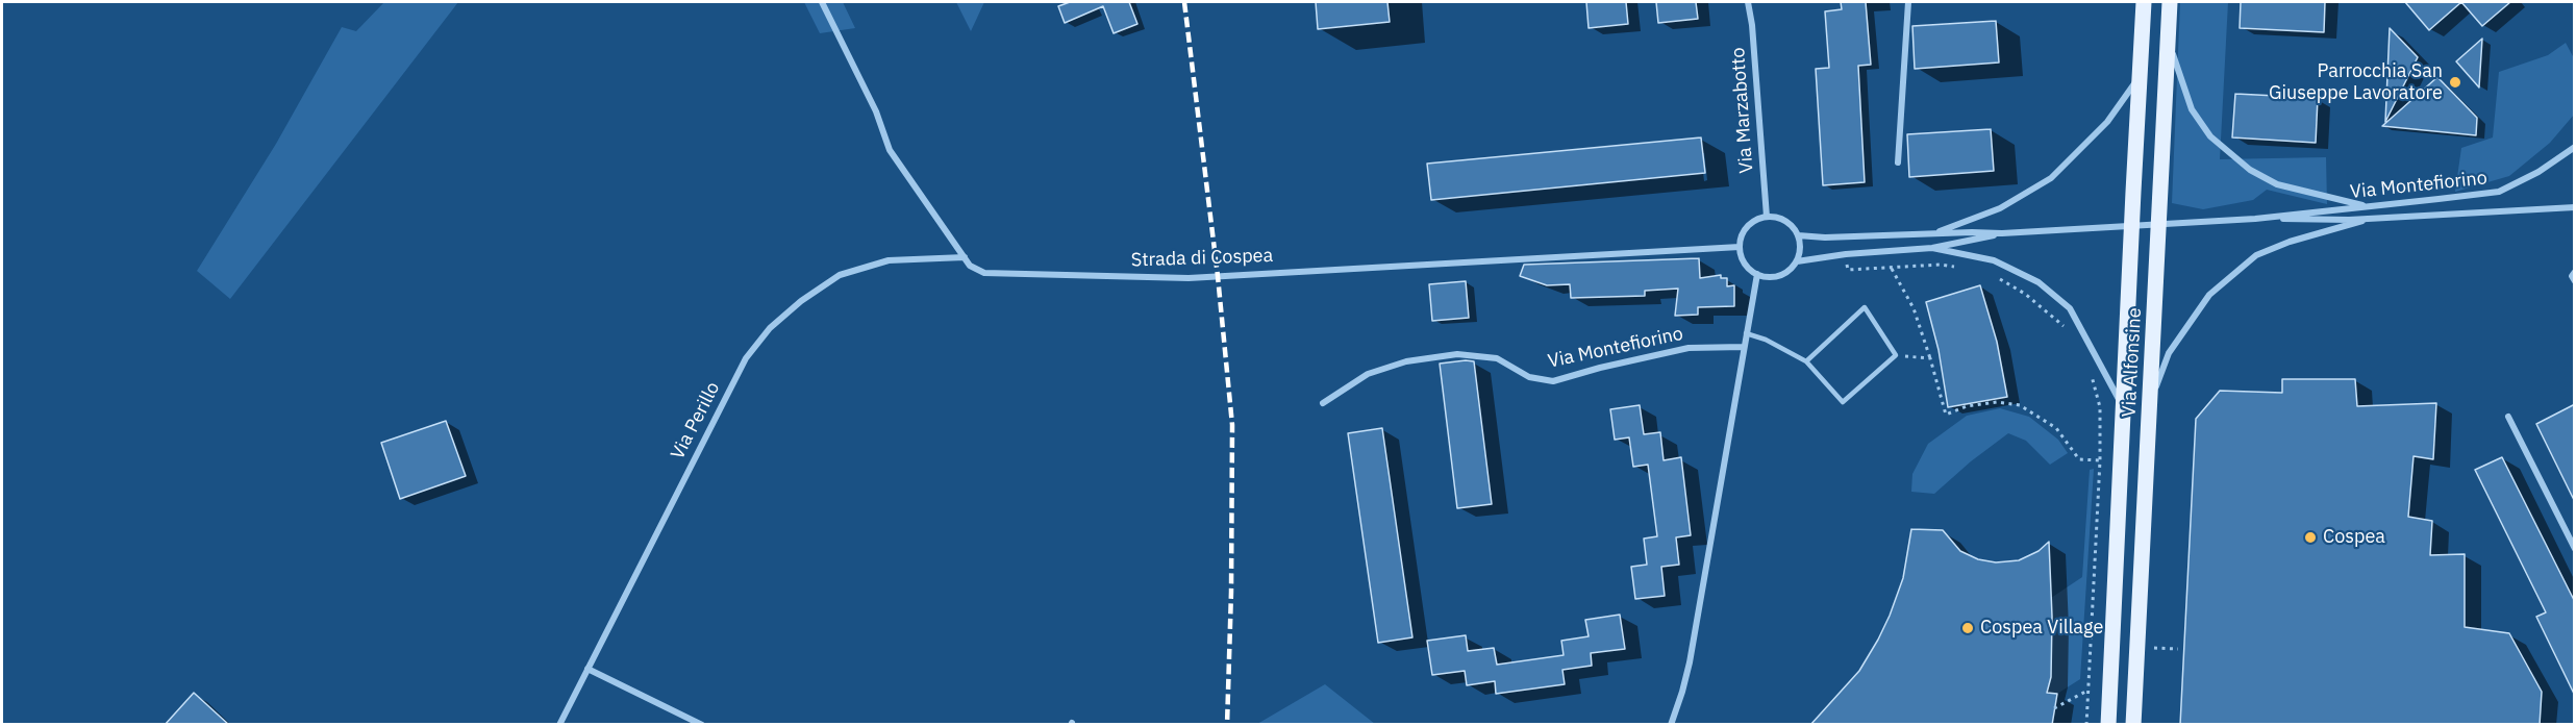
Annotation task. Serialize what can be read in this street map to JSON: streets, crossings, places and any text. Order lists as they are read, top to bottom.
{
  "streets": {
    "main road": ["Via Alfonsine"],
    "street": [
      "Via Marzabotto",
      "Via Montefiorino",
      "Strada di Cospea",
      "Via Perillo"
    ]
  },
  "crossings": [
    ["Via Marzabotto", "Via Montefiorino"],
    ["Via Marzabotto", "Strada di Cospea"],
    ["Via Montefiorino", "Strada di Cospea"],
    ["Strada di Cospea", "Via Perillo"]
  ],
  "places": ["Parrocchia San Giuseppe Lavoratore", "Cospea", "Cospea Village"]
}
